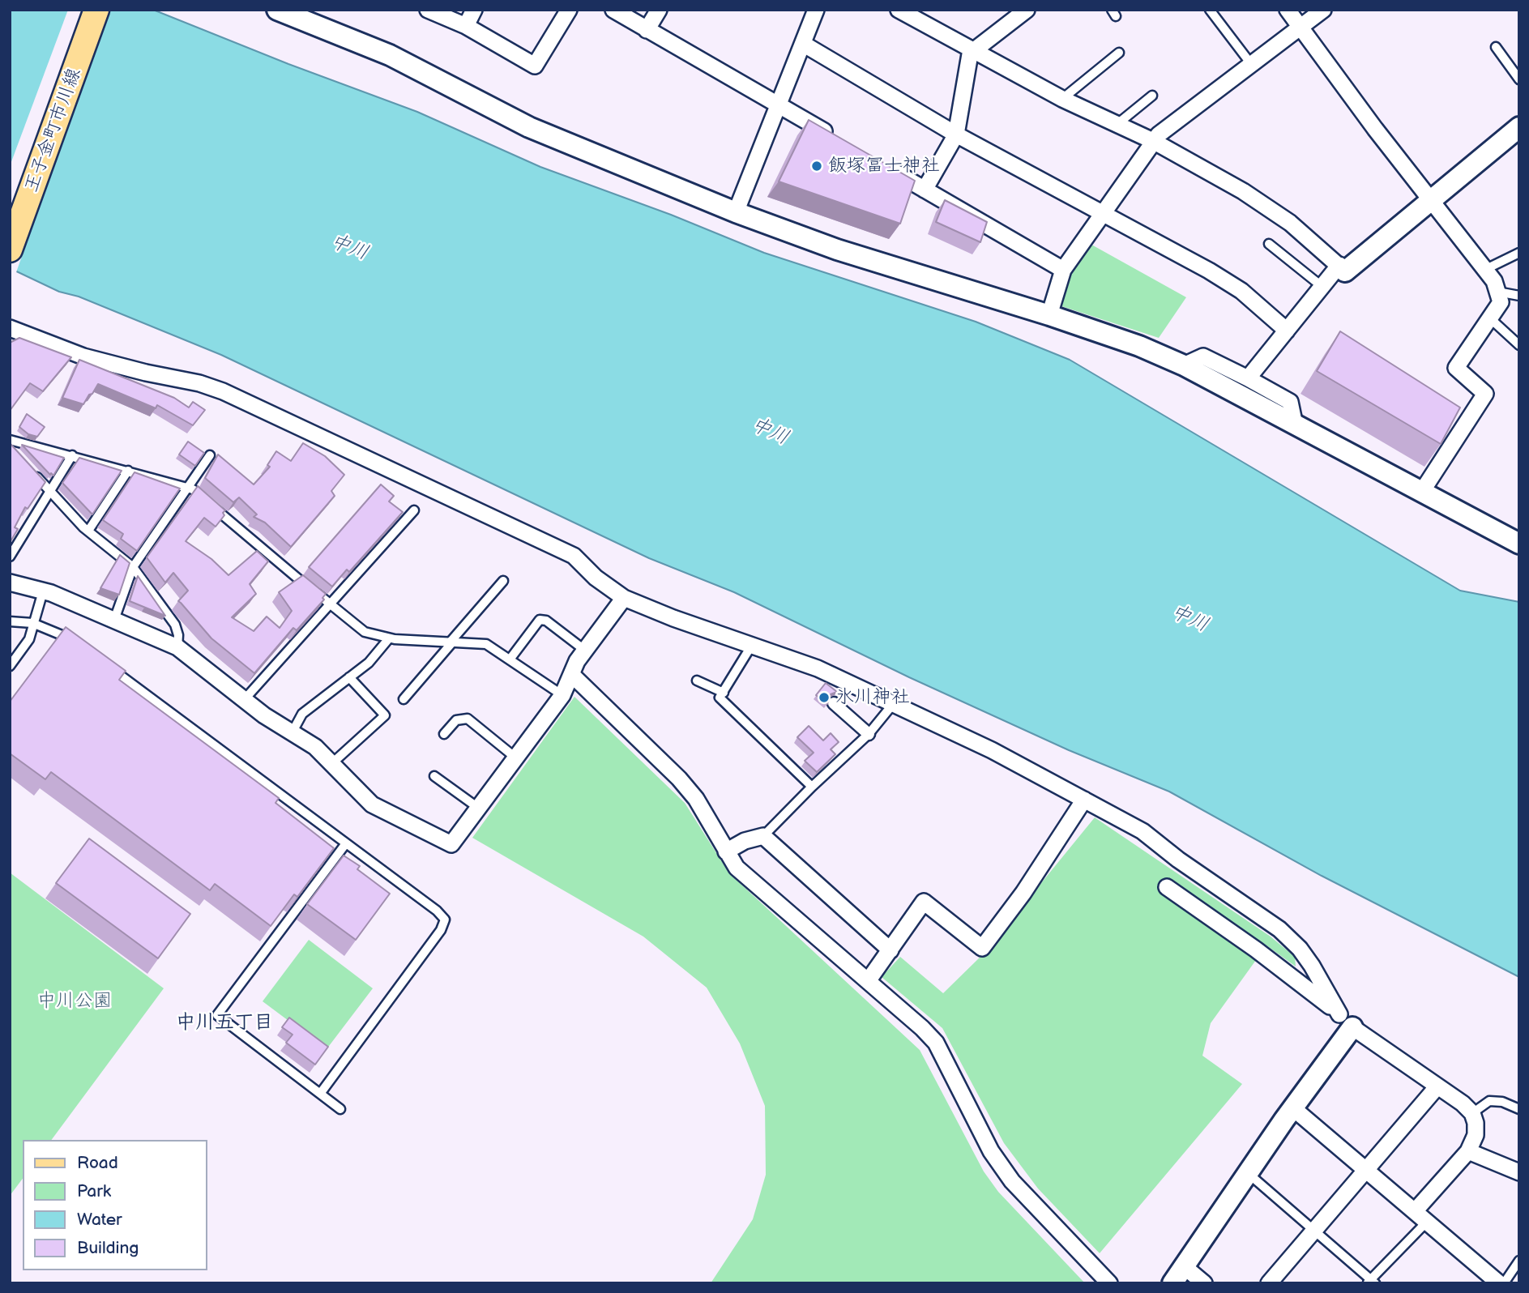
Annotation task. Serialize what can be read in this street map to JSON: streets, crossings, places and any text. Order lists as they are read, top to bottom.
{
  "streets": {
    "main road": ["王子金町市川線"]
  },
  "districts": ["中川五丁目"],
  "water": ["中川"],
  "parks": ["中川公園"],
  "places": ["飯塚冨士神社", "氷川神社"],
  "legend": [
    "Road",
    "Park",
    "Water",
    "Building"
  ]
}
